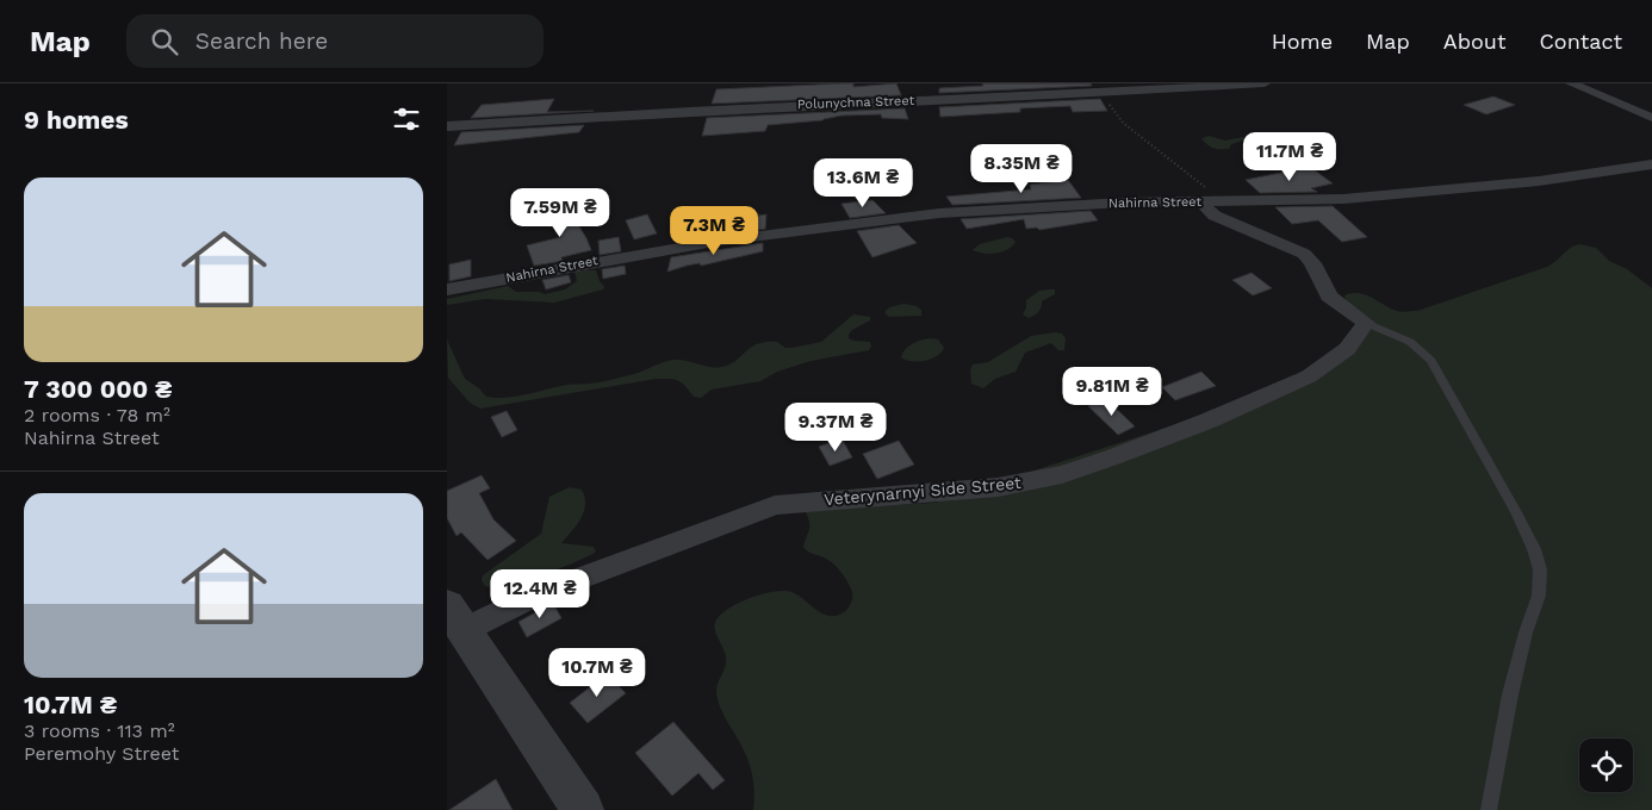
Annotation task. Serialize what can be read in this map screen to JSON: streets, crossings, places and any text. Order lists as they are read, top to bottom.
{
  "streets": {
    "street": ["Polunychna Street", "Nahirna Street", "Veterynarnyi Side Street"]
  },
  "page": {
    "header": "Map",
    "search": "Search here",
    "nav": [
      "Home",
      "Map",
      "About",
      "Contact"
    ],
    "heading": "9 homes",
    "price": [
      "11.7M ₴",
      "8.35M ₴",
      "13.6M ₴",
      "7.59M ₴",
      "7.3M ₴",
      "9.81M ₴",
      "9.37M ₴",
      "12.4M ₴",
      "10.7M ₴"
    ],
    "list": [
      {
        "name": "7 300 000 ₴",
        "note": "2 rooms · 78 m² · Nahirna Street"
      },
      {
        "name": "10.7M ₴",
        "note": "3 rooms · 113 m² · Peremohy Street"
      }
    ]
  }
}
